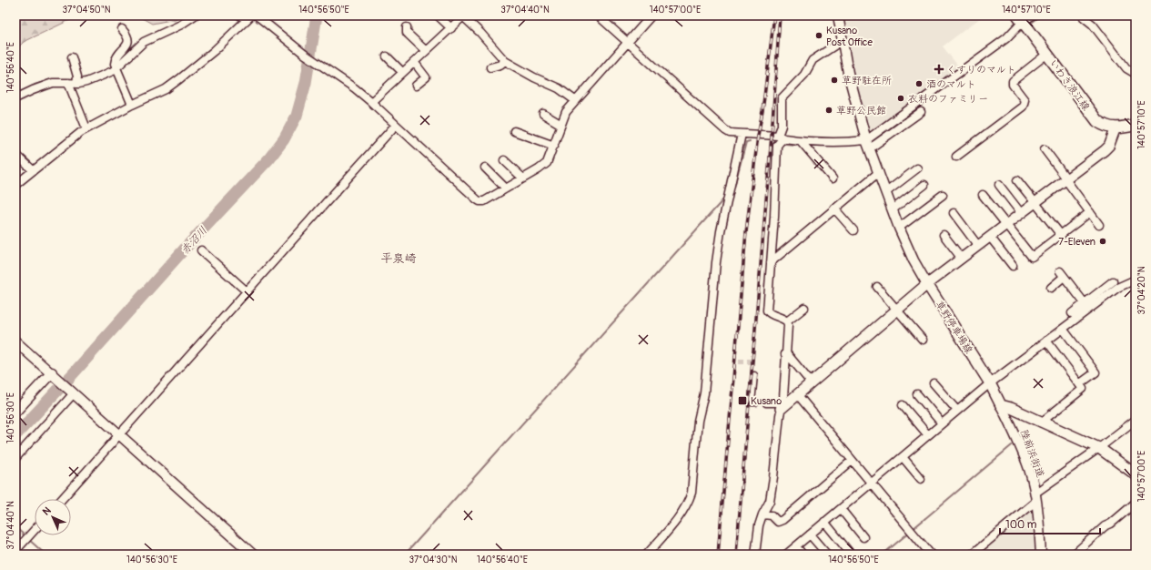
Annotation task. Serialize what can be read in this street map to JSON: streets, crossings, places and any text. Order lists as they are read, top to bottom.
{
  "streets": {
    "main road": ["いわき浪江線", "草野停車場線"],
    "street": ["陸前浜街道"]
  },
  "crossings": [
    ["草野停車場線", "陸前浜街道"]
  ],
  "districts": ["平泉崎"],
  "water": ["赤沼川"],
  "places": {
    "other": [
      "Kusano Post Office",
      "草野駐在所",
      "酒のマルト",
      "衣料のファミリー",
      "草野公民館",
      "7-Eleven"
    ],
    "health": ["くすりのマルト"],
    "transit": ["Kusano"]
  },
  "scale_bar": "100 m",
  "north": "top left",
  "coordinates": [
    "37°04'50\"N",
    "140°56'50\"E",
    "37°04'40\"N",
    "140°57'00\"E",
    "140°57'10\"E",
    "140°56'40\"E",
    "37°04'20\"N",
    "140°56'30\"E",
    "37°04'30\"N"
  ]
}
